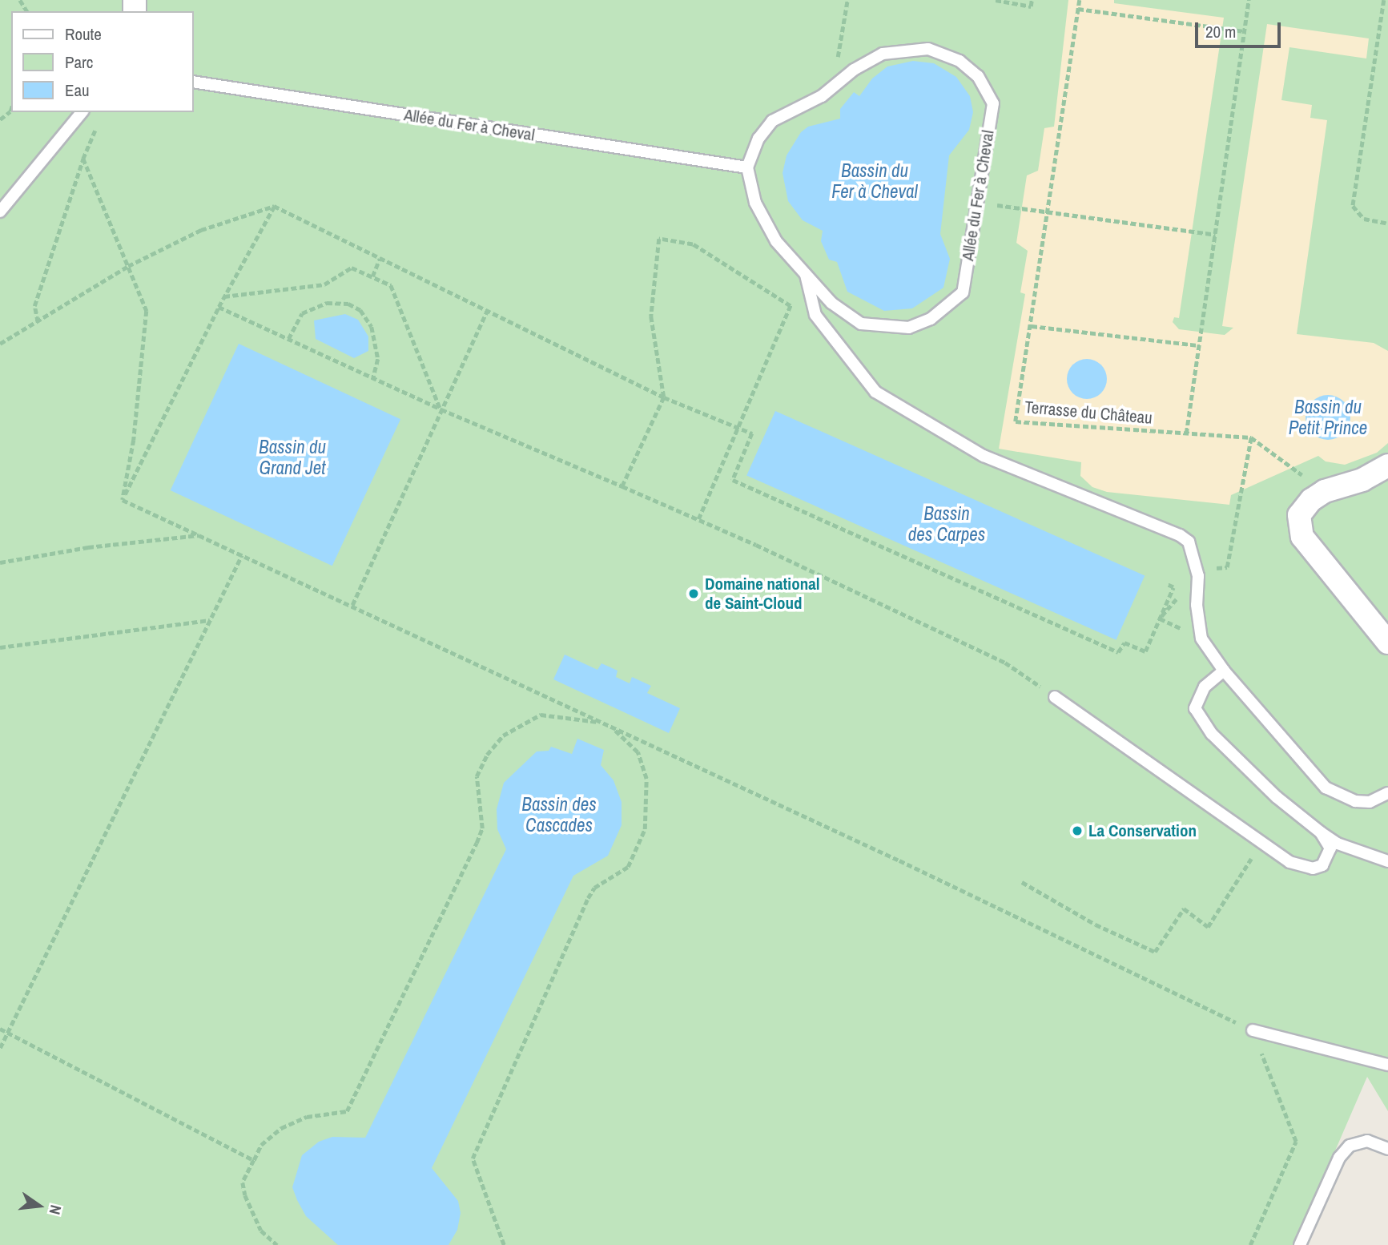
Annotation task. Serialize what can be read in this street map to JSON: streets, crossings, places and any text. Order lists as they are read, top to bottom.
{
  "streets": {
    "lane": ["Allée du Fer à Cheval"],
    "path": ["Terrasse du Château"]
  },
  "water": [
    "Bassin du Fer à Cheval",
    "Bassin du Petit Prince",
    "Bassin du Grand Jet",
    "Bassin des Carpes",
    "Bassin des Cascades"
  ],
  "places": ["Domaine national de Saint-Cloud", "La Conservation"],
  "legend": ["Route", "Parc", "Eau"],
  "scale_bar": "20 m",
  "north": "right"
}
